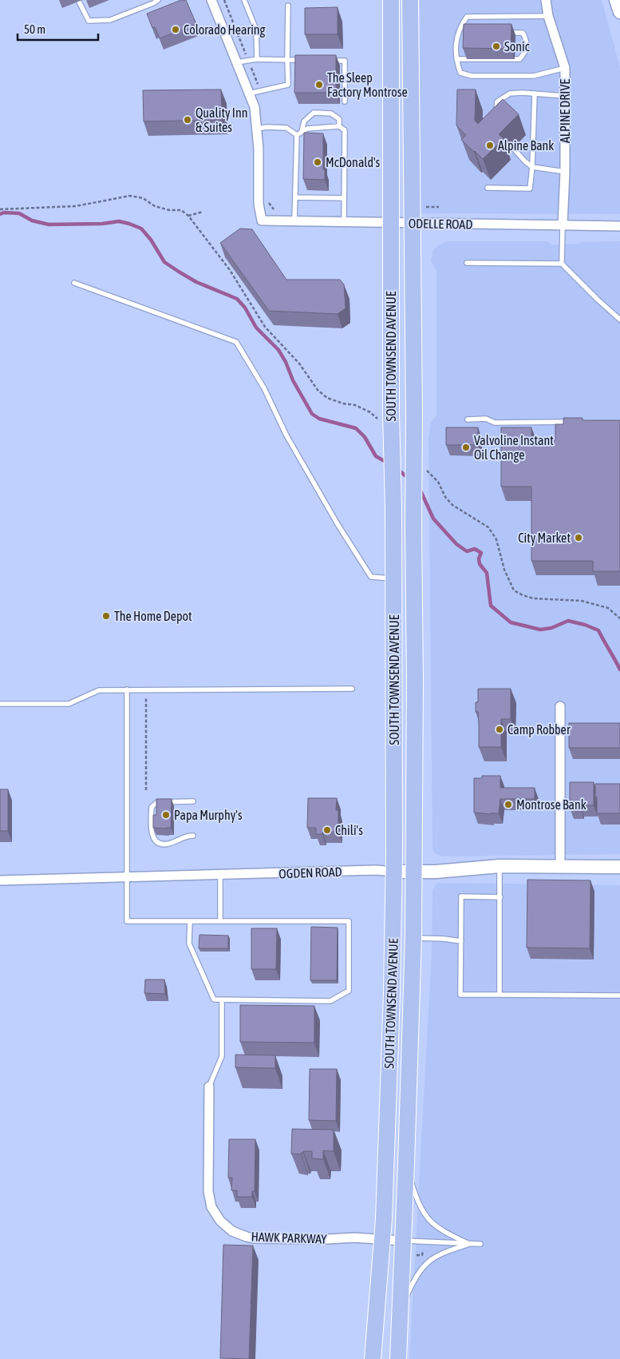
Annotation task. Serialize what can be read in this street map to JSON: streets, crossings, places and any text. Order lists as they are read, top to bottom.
{
  "streets": {
    "highway": ["SOUTH TOWNSEND AVENUE"],
    "street": [
      "ALPINE DRIVE",
      "ODELLE ROAD",
      "OGDEN ROAD",
      "HAWK PARKWAY"
    ]
  },
  "crossings": [
    ["ALPINE DRIVE", "ODELLE ROAD"],
    ["ODELLE ROAD", "SOUTH TOWNSEND AVENUE"],
    ["SOUTH TOWNSEND AVENUE", "OGDEN ROAD"],
    ["SOUTH TOWNSEND AVENUE", "HAWK PARKWAY"]
  ],
  "places": [
    "Colorado Hearing",
    "Sonic",
    "The Sleep Factory Montrose",
    "Quality Inn & Suites",
    "Alpine Bank",
    "McDonald's",
    "Valvoline Instant Oil Change",
    "City Market",
    "The Home Depot",
    "Camp Robber",
    "Montrose Bank",
    "Papa Murphy's",
    "Chili's"
  ],
  "scale_bar": "50 m"
}
